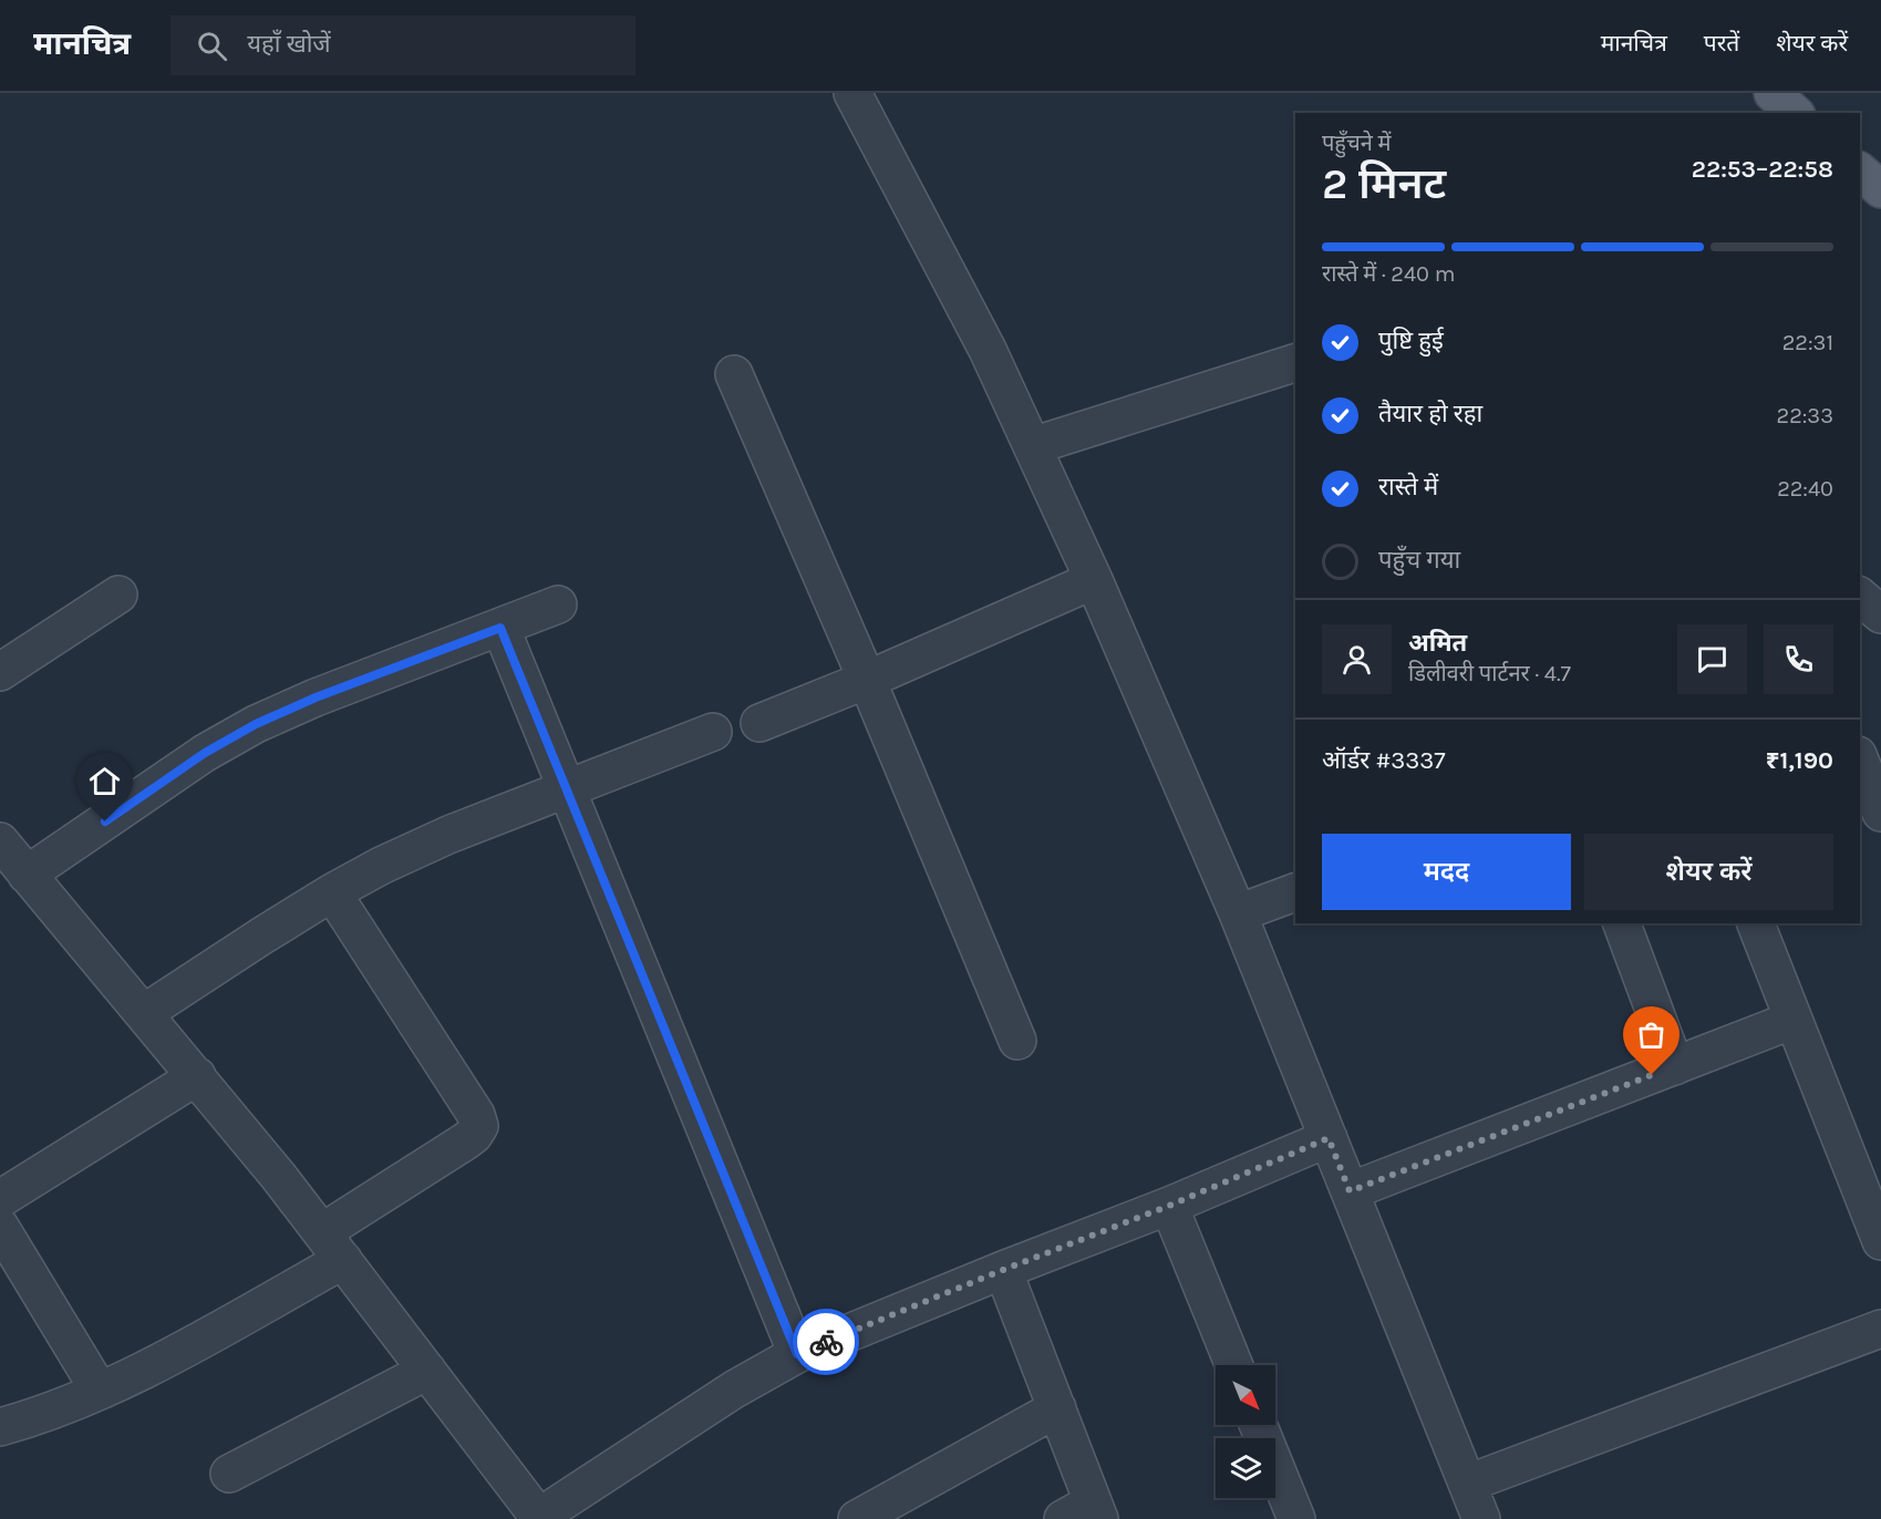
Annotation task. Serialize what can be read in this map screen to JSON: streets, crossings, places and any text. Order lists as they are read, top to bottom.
{
  "north": "bottom right",
  "page": {
    "header": "मानचित्र",
    "search": "यहाँ खोजें",
    "nav": ["मानचित्र", "परतें", "शेयर करें"],
    "heading": ["2 मिनट", "पहुँचने में", "22:53–22:58"],
    "panel": [
      "अमित",
      "डिलीवरी पार्टनर · 4.7",
      "ऑर्डर #3337",
      "₹1,190"
    ],
    "bar": "रास्ते में · 240 m",
    "list": [
      ["पुष्टि हुई", "22:31"],
      ["तैयार हो रहा", "22:33"],
      ["रास्ते में", "22:40"],
      "पहुँच गया"
    ],
    "buttons": ["मदद", "शेयर करें"]
  }
}
